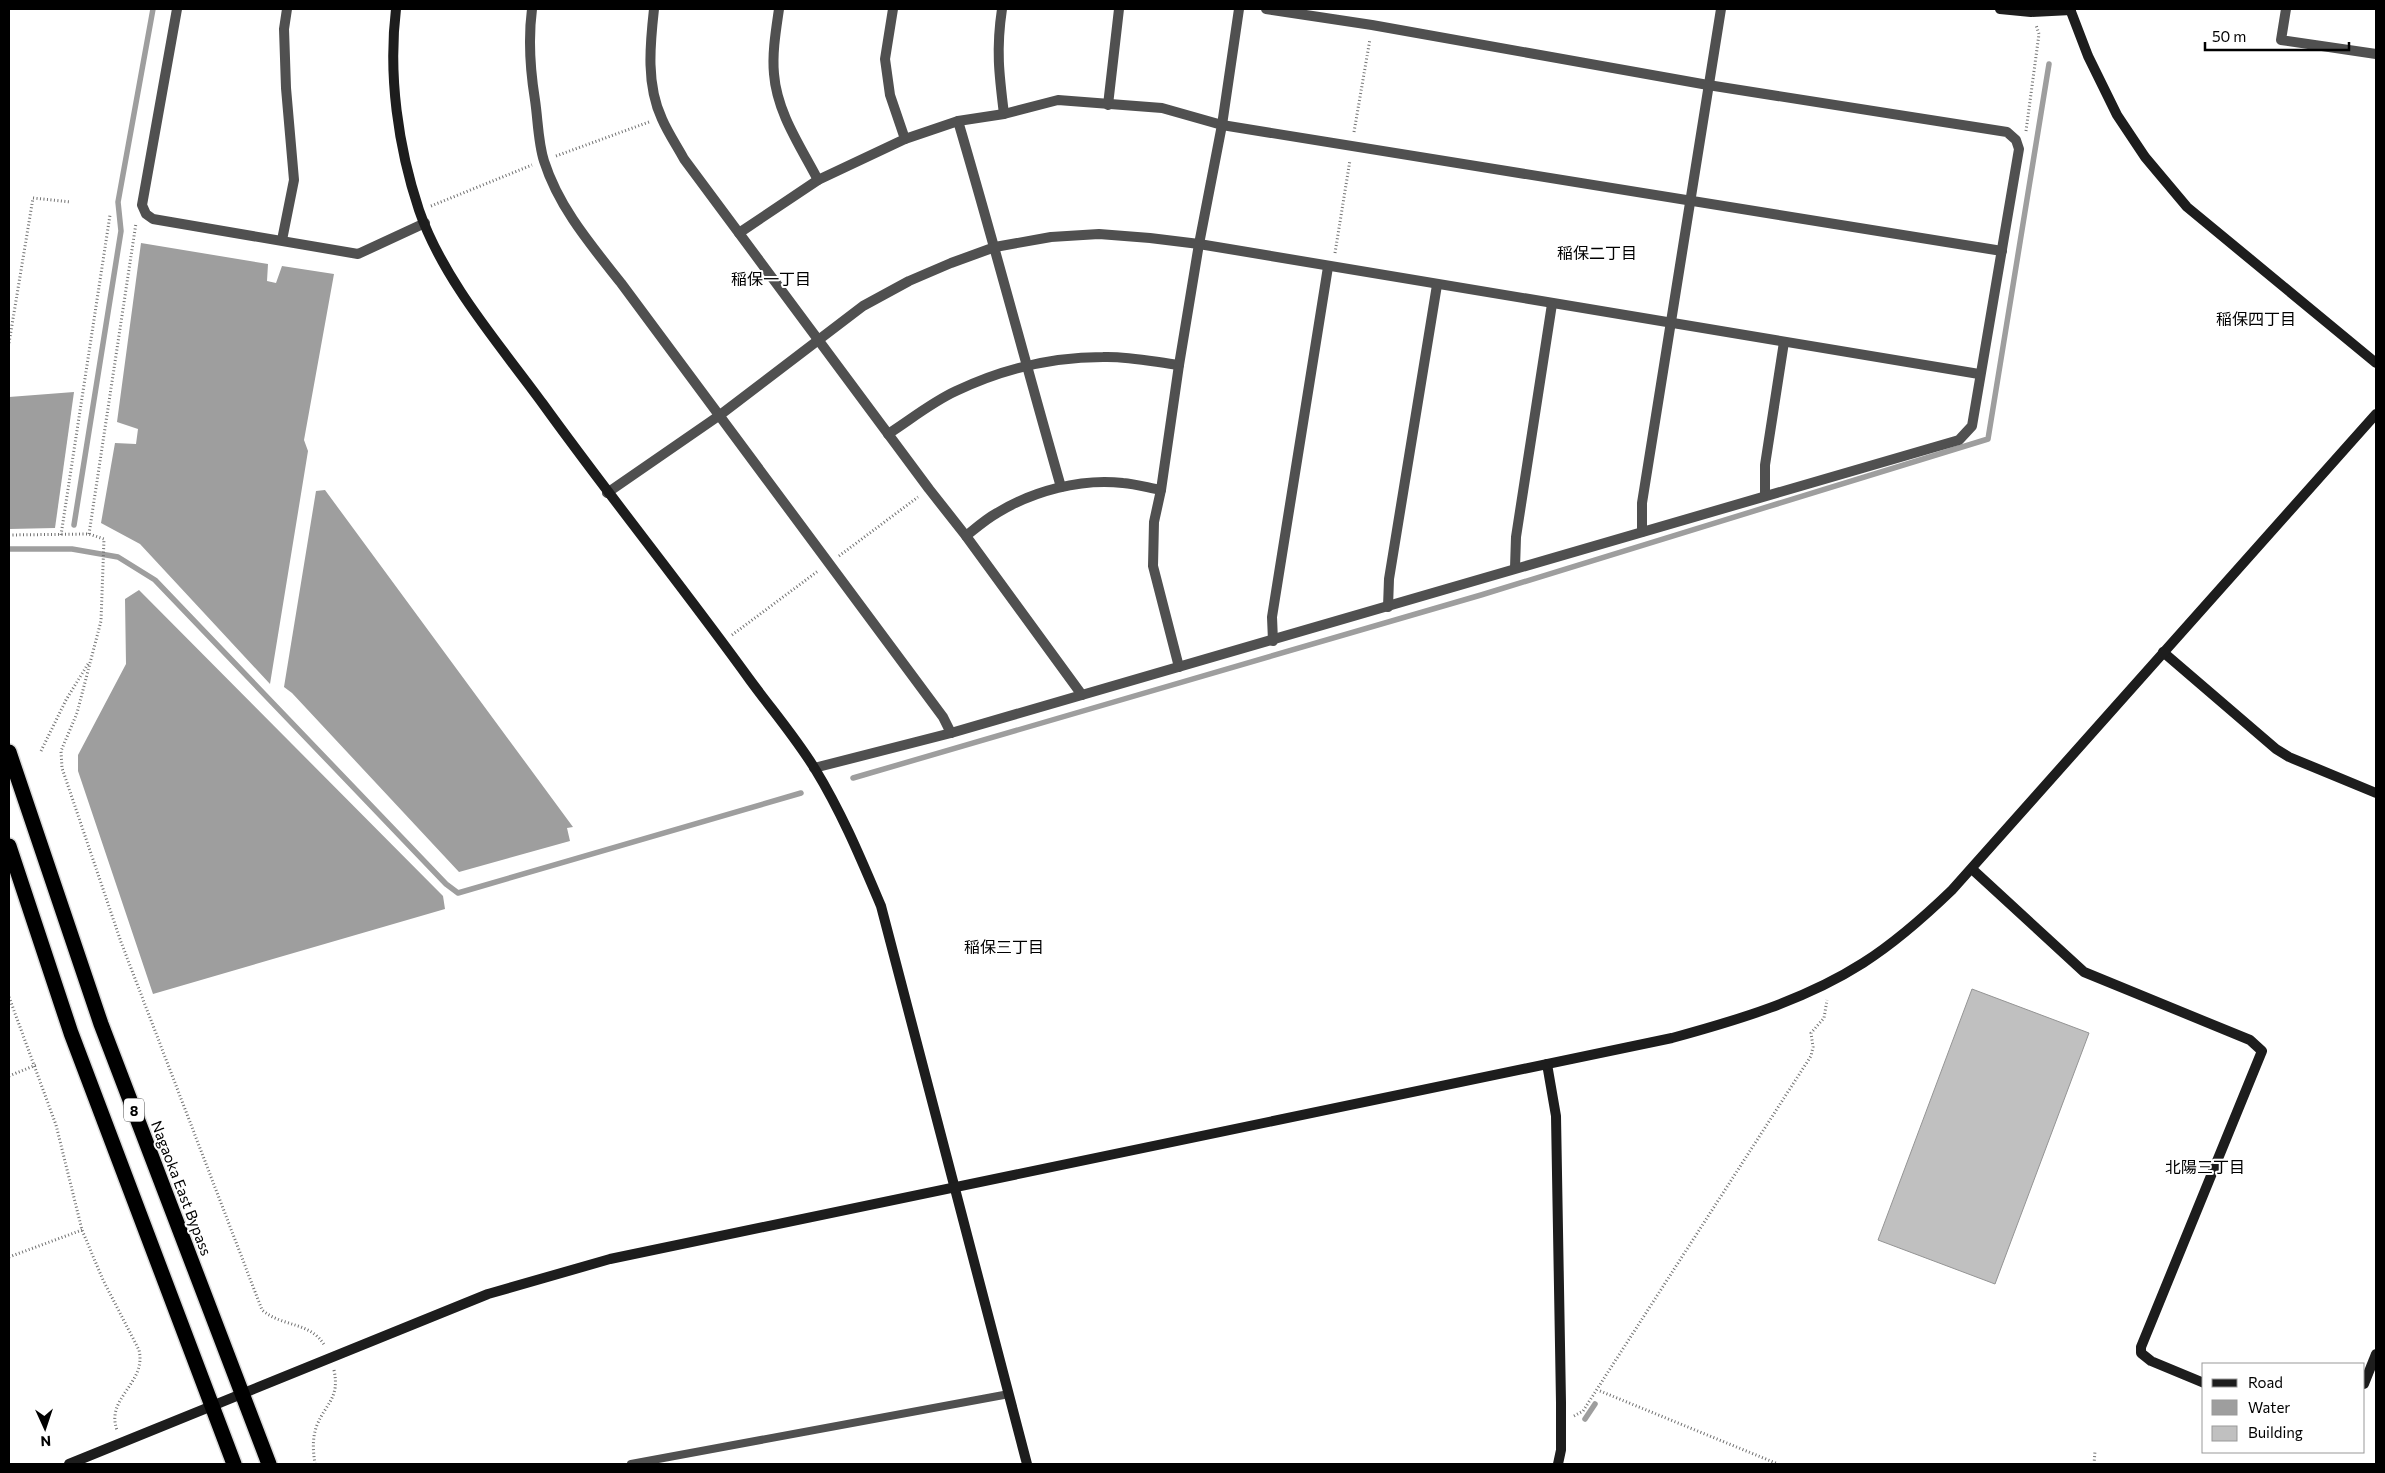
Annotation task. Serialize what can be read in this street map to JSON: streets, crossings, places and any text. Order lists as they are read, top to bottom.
{
  "streets": {
    "highway": ["8", "Nagaoka East Bypass"]
  },
  "districts": [
    "稲保二丁目",
    "稲保一丁目",
    "稲保四丁目",
    "稲保三丁目",
    "北陽三丁目"
  ],
  "legend": ["Road", "Water", "Building"],
  "scale_bar": "50 m",
  "north": "bottom"
}
